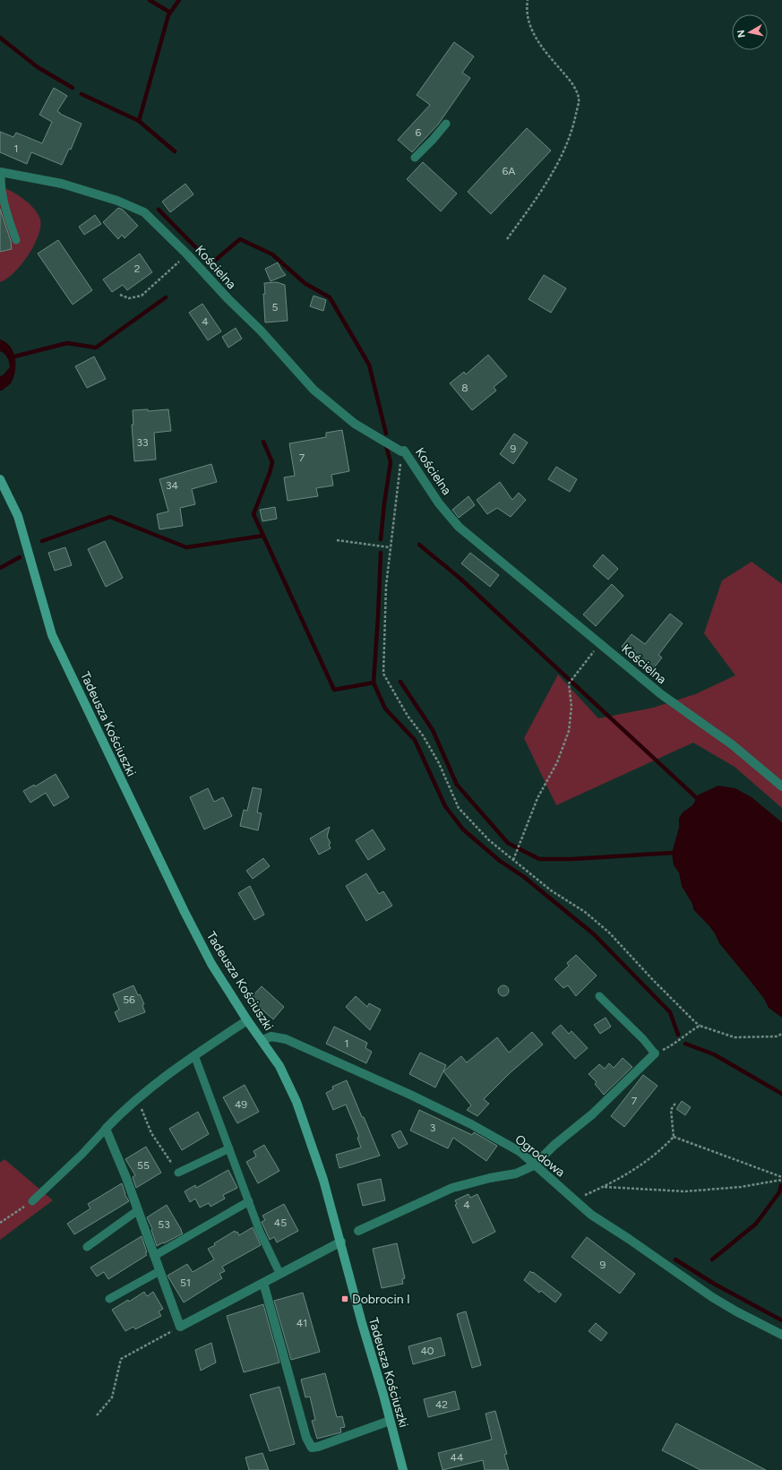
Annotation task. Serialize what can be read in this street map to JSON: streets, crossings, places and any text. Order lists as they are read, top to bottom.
{
  "streets": {
    "street": ["Kościelna", "Tadeusza Kościuszki", "Ogrodowa"]
  },
  "crossings": [
    ["Tadeusza Kościuszki", "Ogrodowa"]
  ],
  "places": {
    "transit": ["Dobrocin I"]
  },
  "house_numbers": [
    "6",
    "1",
    "6A",
    "2",
    "5",
    "4",
    "8",
    "33",
    "9",
    "7",
    "34",
    "56",
    "1",
    "7",
    "49",
    "3",
    "55",
    "4",
    "45",
    "53",
    "9",
    "51",
    "41",
    "40",
    "42",
    "44"
  ],
  "north": "left"
}
